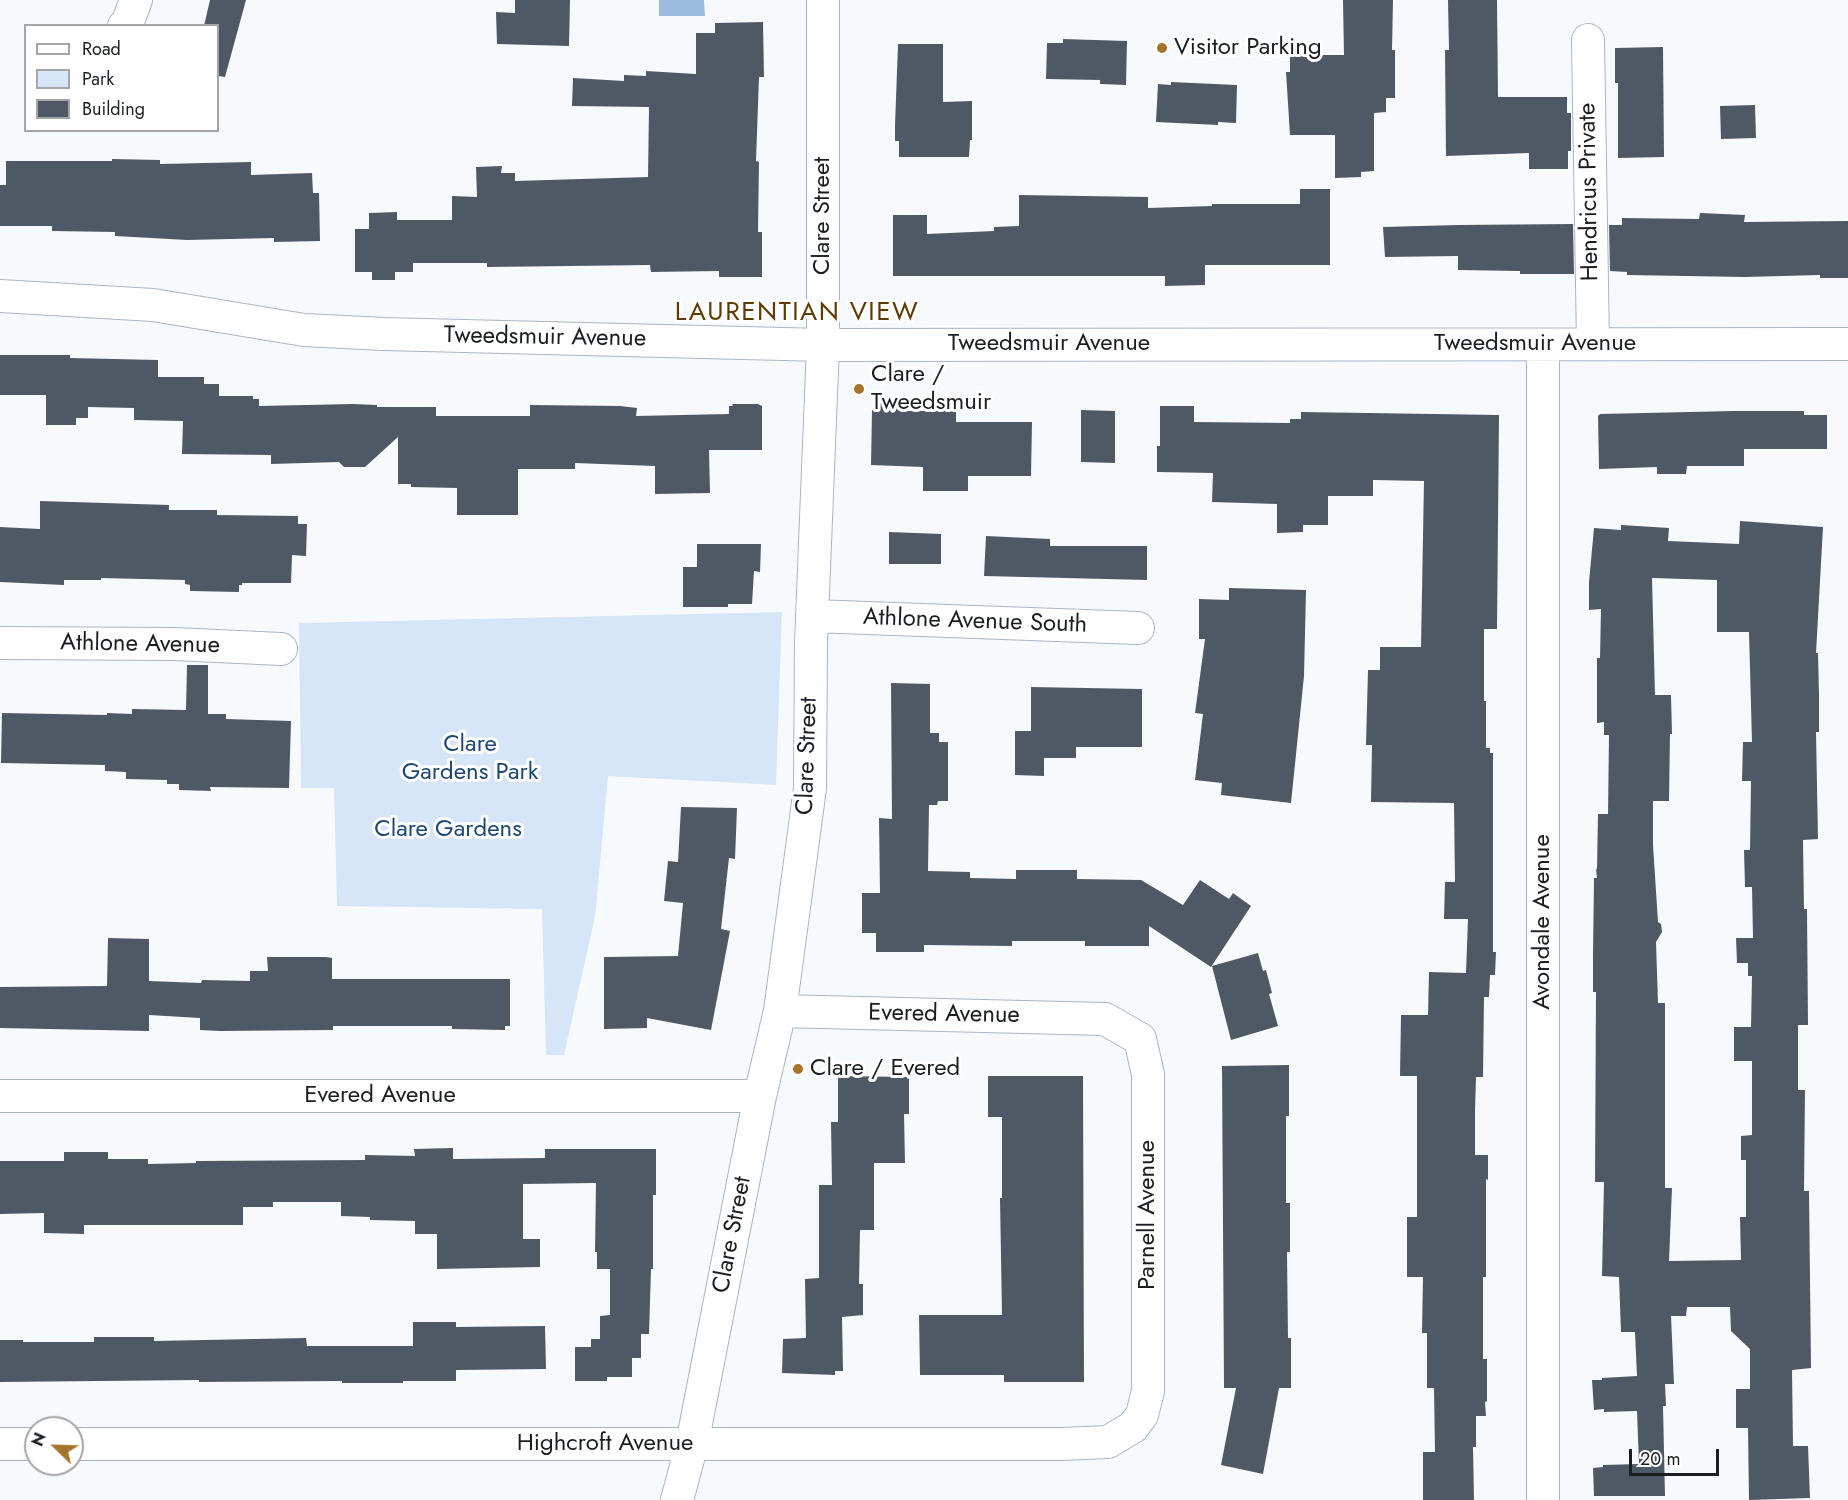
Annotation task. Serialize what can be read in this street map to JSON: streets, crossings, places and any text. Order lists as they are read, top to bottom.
{
  "streets": {
    "street": [
      "Hendricus Private",
      "Clare Street",
      "Tweedsmuir Avenue",
      "Athlone Avenue South",
      "Athlone Avenue",
      "Avondale Avenue",
      "Evered Avenue",
      "Parnell Avenue",
      "Highcroft Avenue"
    ]
  },
  "crossings": [
    ["Hendricus Private", "Tweedsmuir Avenue"],
    ["Clare Street", "Tweedsmuir Avenue"],
    ["Clare Street", "Athlone Avenue South"],
    ["Clare Street", "Evered Avenue"],
    ["Clare Street", "Highcroft Avenue"],
    ["Tweedsmuir Avenue", "Avondale Avenue"],
    ["Evered Avenue", "Parnell Avenue"],
    ["Parnell Avenue", "Highcroft Avenue"]
  ],
  "districts": ["LAURENTIAN VIEW"],
  "parks": ["Clare Gardens Park", "Clare Gardens"],
  "places": ["Visitor Parking", "Clare / Tweedsmuir", "Clare / Evered"],
  "legend": ["Road", "Park", "Building"],
  "scale_bar": "20 m",
  "north": "top left"
}
